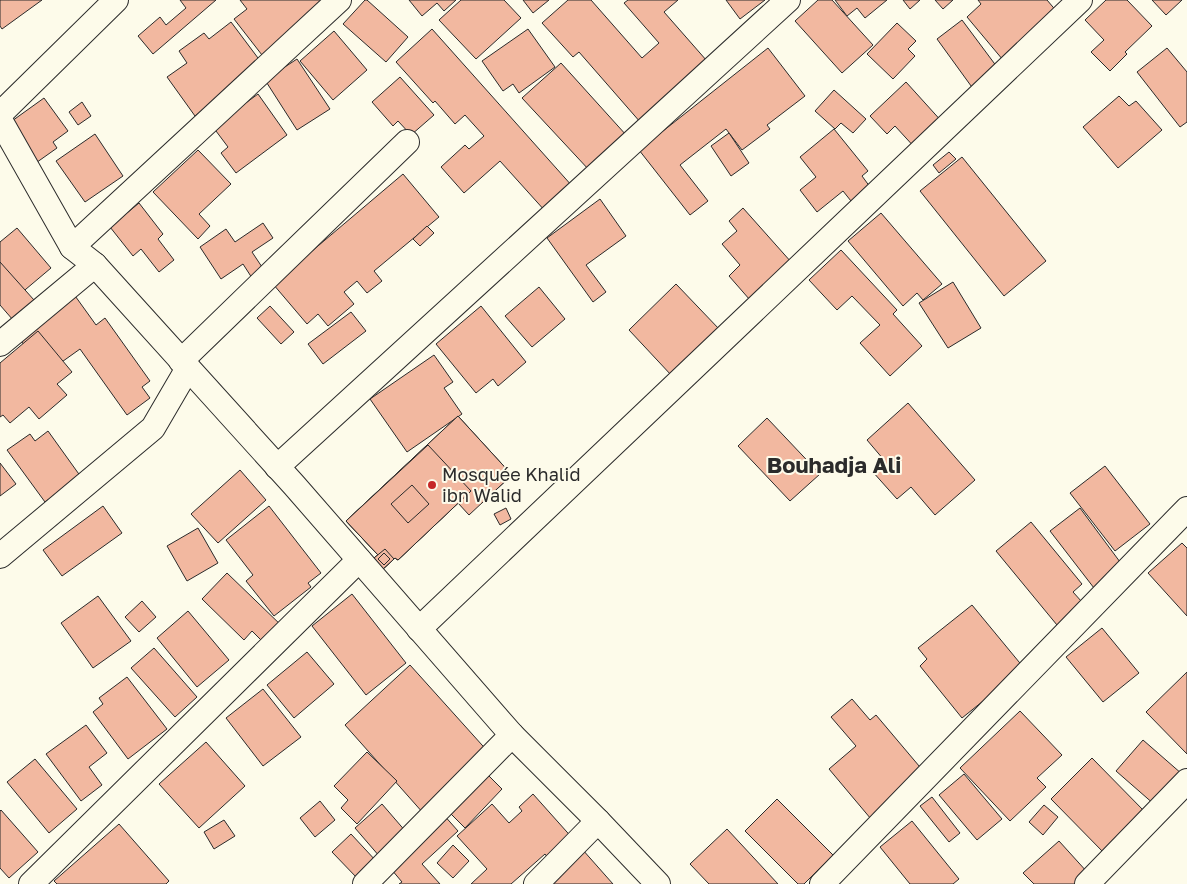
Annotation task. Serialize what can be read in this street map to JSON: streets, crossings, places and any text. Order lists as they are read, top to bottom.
{
  "districts": ["Bouhadja Ali"],
  "places": ["Mosquée Khalid ibn Walid"]
}
